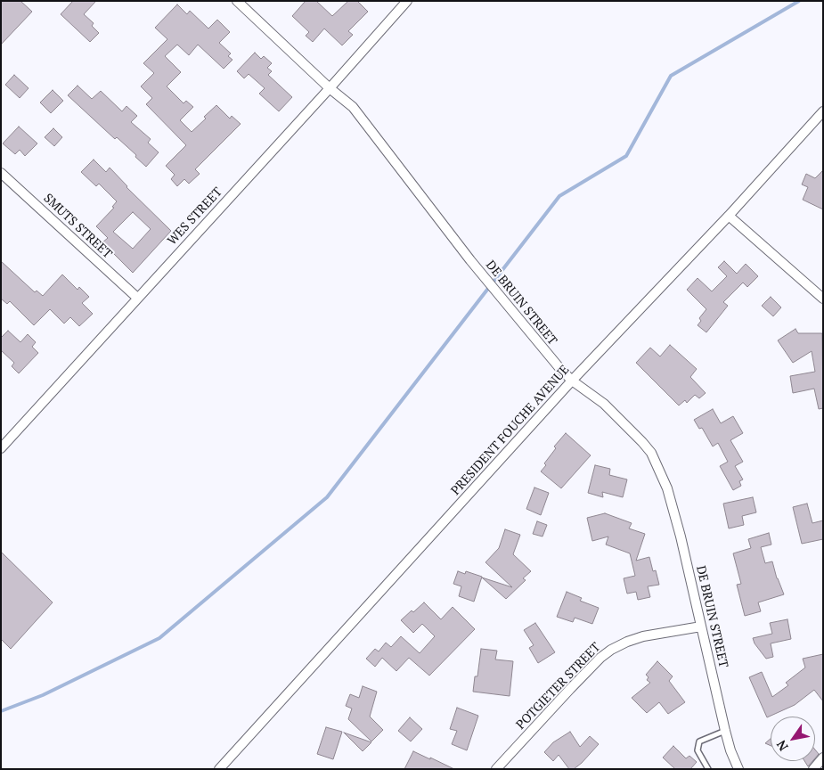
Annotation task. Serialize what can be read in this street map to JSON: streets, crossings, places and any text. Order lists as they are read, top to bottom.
{
  "streets": {
    "street": [
      "WES STREET",
      "SMUTS STREET",
      "DE BRUIN STREET",
      "PRESIDENT FOUCHE AVENUE",
      "POTGIETER STREET"
    ]
  },
  "crossings": [
    ["WES STREET", "SMUTS STREET"],
    ["WES STREET", "DE BRUIN STREET"],
    ["DE BRUIN STREET", "PRESIDENT FOUCHE AVENUE"],
    ["DE BRUIN STREET", "POTGIETER STREET"]
  ],
  "north": "bottom left"
}
